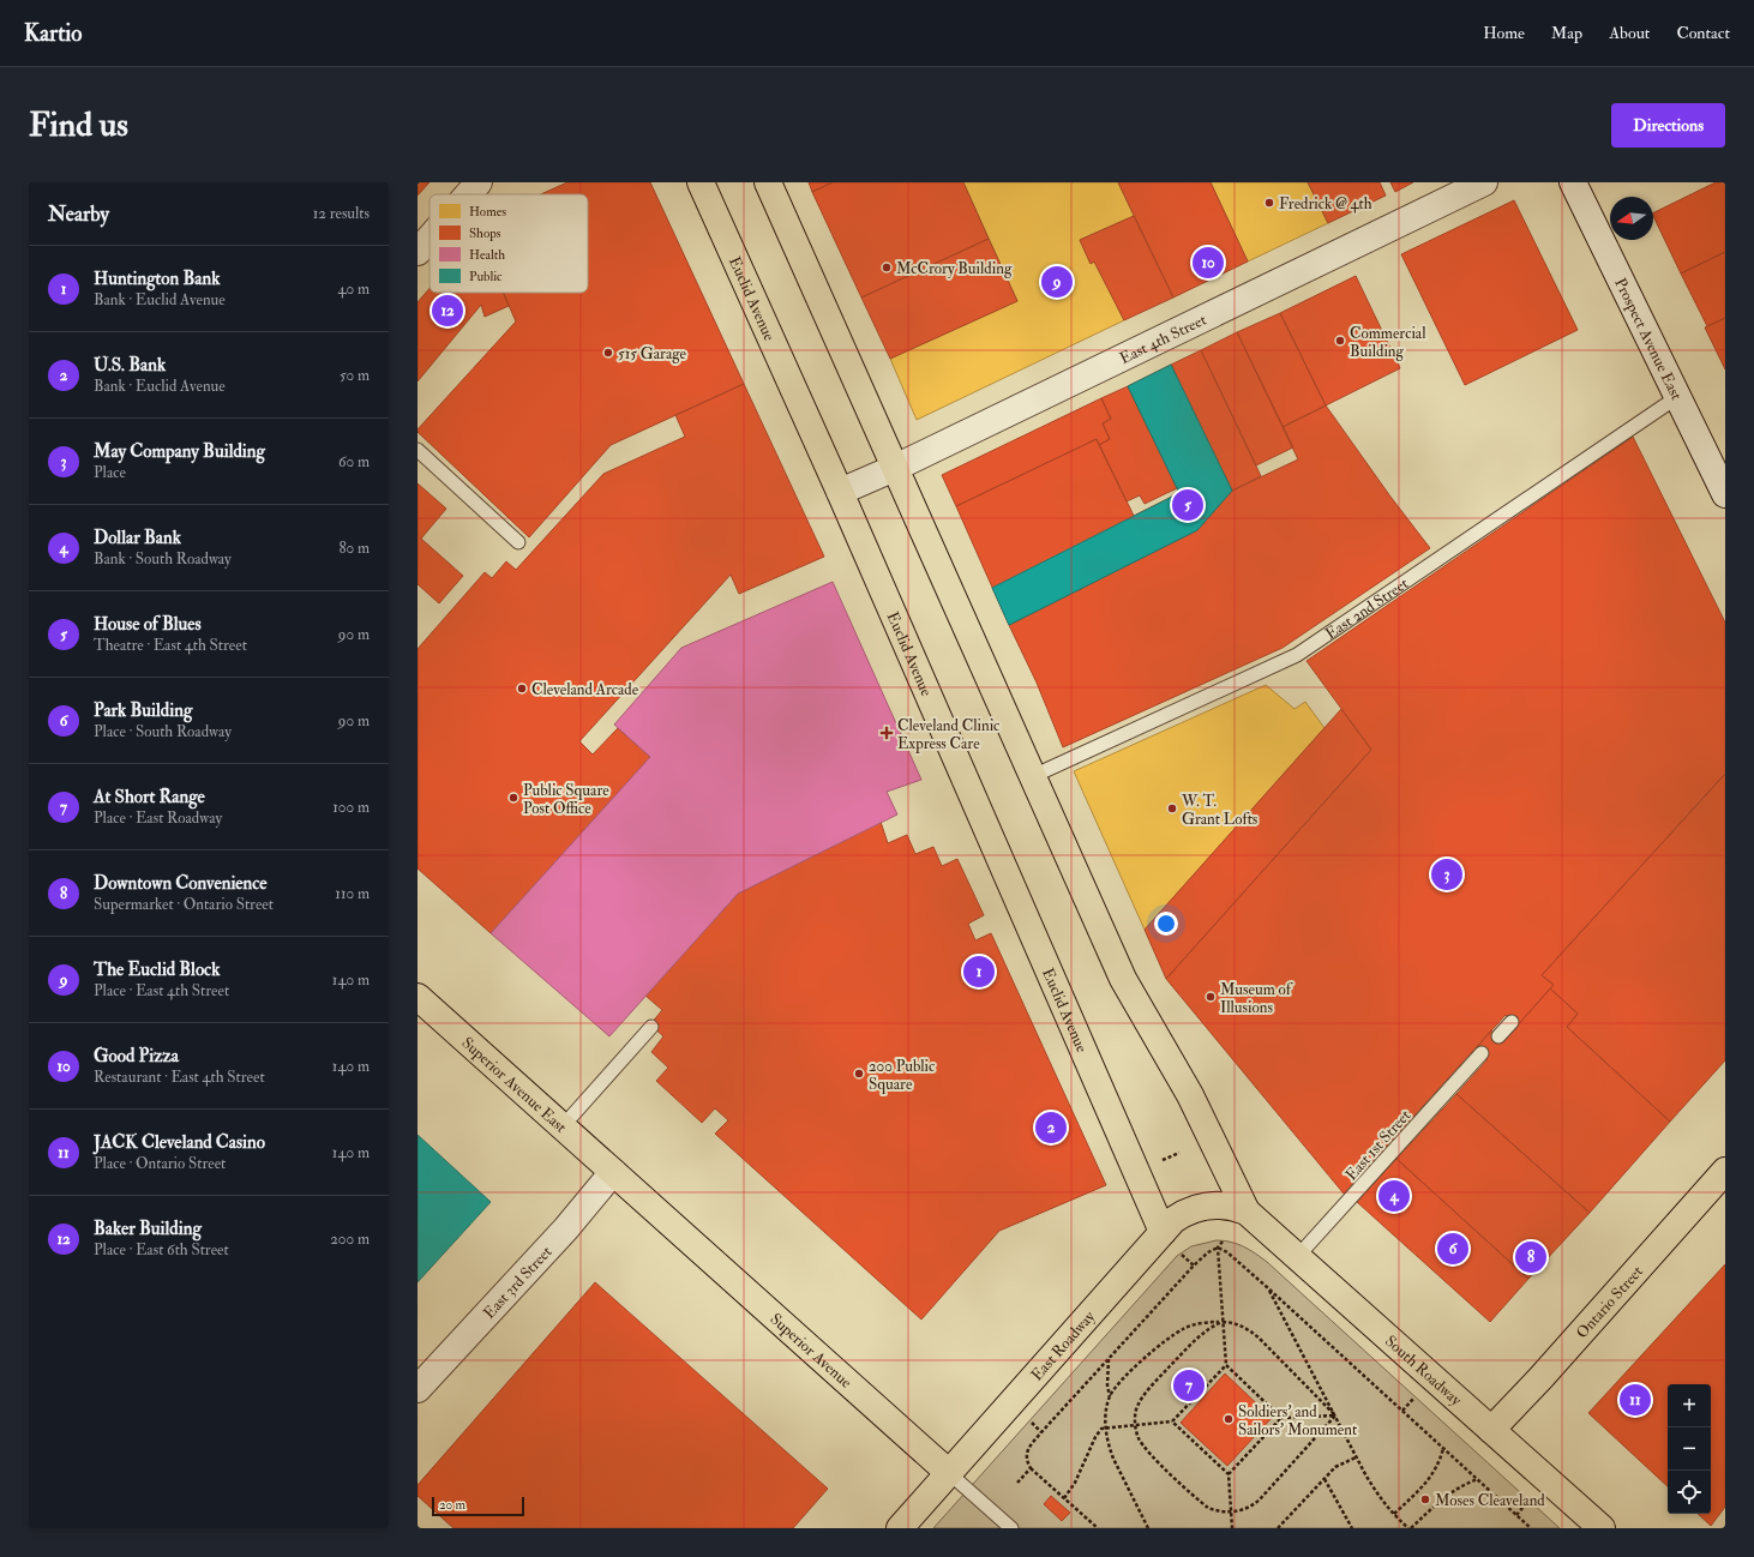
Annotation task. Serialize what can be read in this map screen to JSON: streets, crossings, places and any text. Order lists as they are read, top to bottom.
{
  "streets": {
    "main road": [
      "Euclid Avenue",
      "Superior Avenue East",
      "Ontario Street",
      "East Roadway",
      "Superior Avenue",
      "South Roadway"
    ],
    "street": ["East 4th Street", "Prospect Avenue East", "East 3rd Street"],
    "lane": ["East 2nd Street", "East 1st Street"]
  },
  "crossings": [
    ["Euclid Avenue", "East 4th Street"],
    ["Euclid Avenue", "East Roadway"],
    ["Prospect Avenue East", "East 2nd Street"],
    ["Superior Avenue East", "East 3rd Street"],
    ["Superior Avenue East", "Superior Avenue"],
    ["East 1st Street", "South Roadway"],
    ["East 3rd Street", "Superior Avenue"],
    ["Ontario Street", "South Roadway"],
    ["East Roadway", "Superior Avenue"],
    ["East Roadway", "South Roadway"]
  ],
  "places": {
    "other": [
      "Fredrick @ 4th",
      "McCrory Building",
      "Commercial Building",
      "515 Garage",
      "Cleveland Arcade",
      "Public Square Post Office",
      "W. T. Grant Lofts",
      "Museum of Illusions",
      "200 Public Square",
      "Soldiers' and Sailors' Monument",
      "Moses Cleaveland"
    ],
    "health": ["Cleveland Clinic Express Care"]
  },
  "legend": [
    "Homes",
    "Shops",
    "Health",
    "Public"
  ],
  "scale_bar": "20 m",
  "north": "left",
  "page": {
    "header": "Kartio",
    "nav": [
      "Home",
      "Map",
      "About",
      "Contact"
    ],
    "buttons": "Directions",
    "title": "Find us",
    "heading": ["Nearby", "12 results"],
    "list": [
      {
        "mark": "1",
        "name": "Huntington Bank",
        "note": "Bank · Euclid Avenue",
        "value": "40 m"
      },
      {
        "mark": "2",
        "name": "U.S. Bank",
        "note": "Bank · Euclid Avenue",
        "value": "50 m"
      },
      {
        "mark": "3",
        "name": "May Company Building",
        "note": "Place",
        "value": "60 m"
      },
      {
        "mark": "4",
        "name": "Dollar Bank",
        "note": "Bank · South Roadway",
        "value": "80 m"
      },
      {
        "mark": "5",
        "name": "House of Blues",
        "note": "Theatre · East 4th Street",
        "value": "90 m"
      },
      {
        "mark": "6",
        "name": "Park Building",
        "note": "Place · South Roadway",
        "value": "90 m"
      },
      {
        "mark": "7",
        "name": "At Short Range",
        "note": "Place · East Roadway",
        "value": "100 m"
      },
      {
        "mark": "8",
        "name": "Downtown Convenience",
        "note": "Supermarket · Ontario Street",
        "value": "110 m"
      },
      {
        "mark": "9",
        "name": "The Euclid Block",
        "note": "Place · East 4th Street",
        "value": "140 m"
      },
      {
        "mark": "10",
        "name": "Good Pizza",
        "note": "Restaurant · East 4th Street",
        "value": "140 m"
      },
      {
        "mark": "11",
        "name": "JACK Cleveland Casino",
        "note": "Place · Ontario Street",
        "value": "140 m"
      },
      {
        "mark": "12",
        "name": "Baker Building",
        "note": "Place · East 6th Street",
        "value": "200 m"
      }
    ],
    "pins": [
      "10",
      "9",
      "12",
      "5",
      "3",
      "1",
      "2",
      "4",
      "6",
      "8",
      "7",
      "11"
    ],
    "map_buttons": ["+", "−"],
    "scale": "20 m"
  }
}
